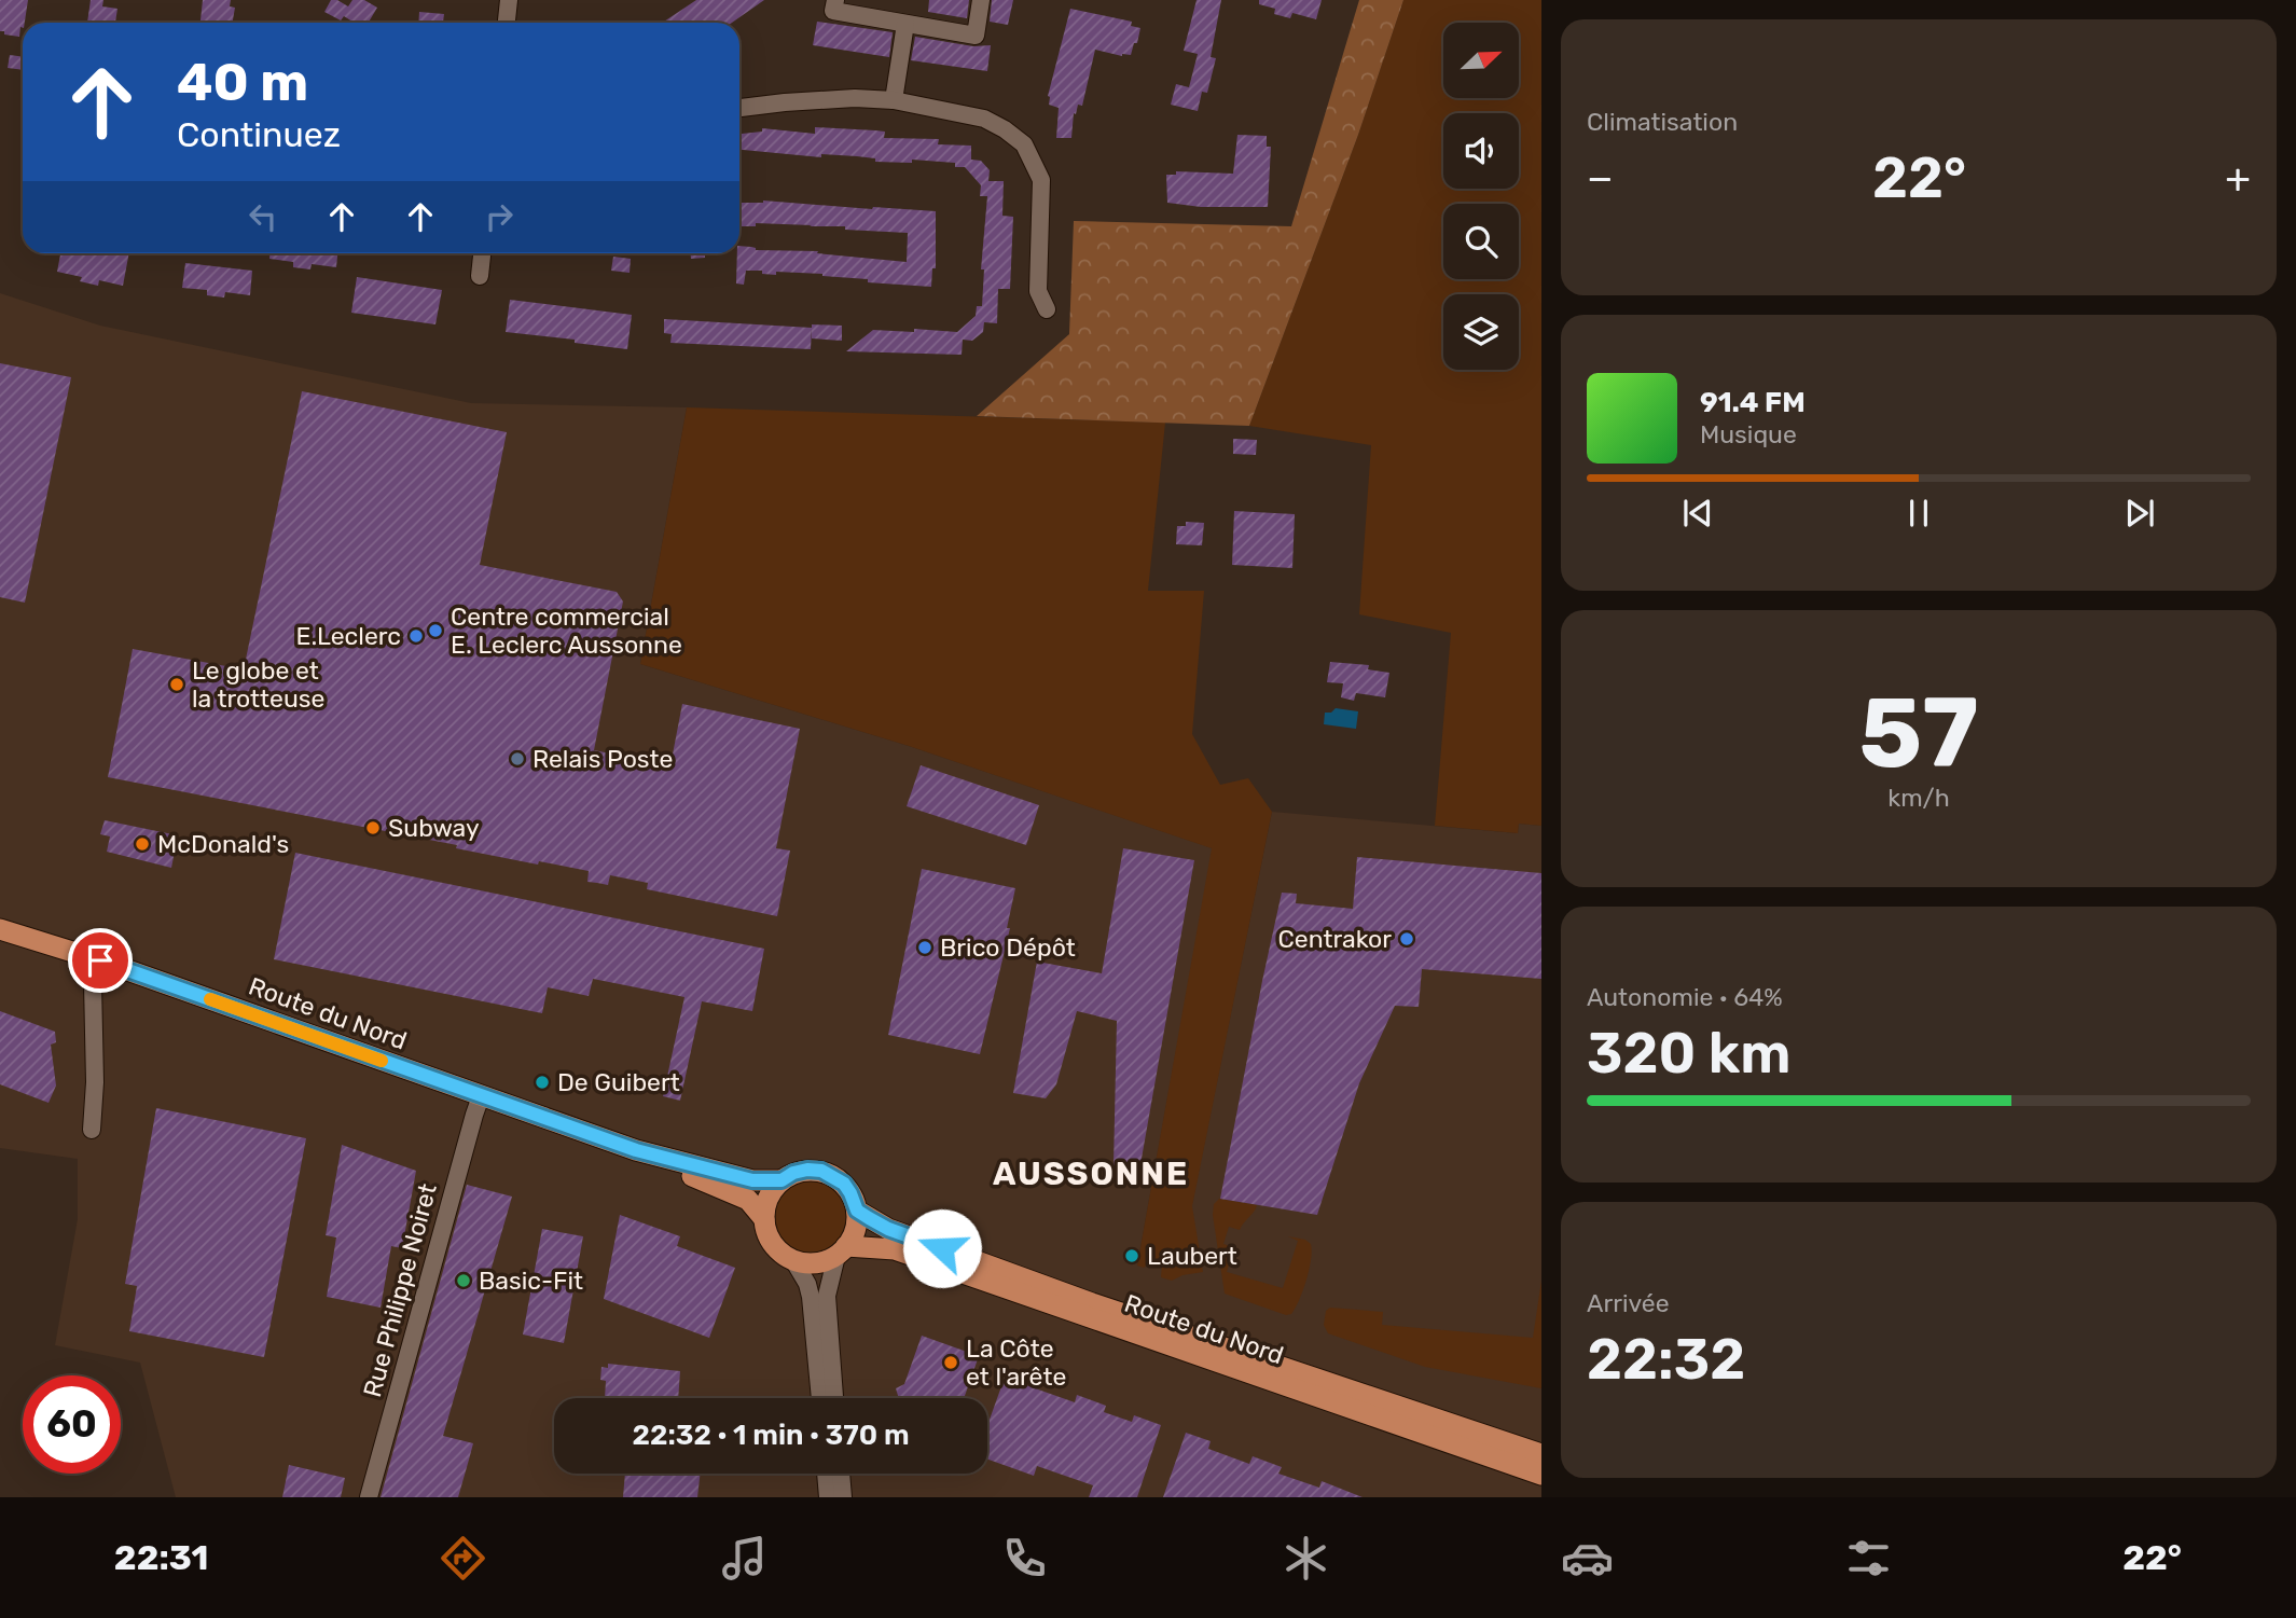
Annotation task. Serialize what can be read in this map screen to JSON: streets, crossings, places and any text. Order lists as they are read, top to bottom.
{
  "streets": {
    "main road": ["Route du Nord"],
    "street": ["Rue Philippe Noiret"]
  },
  "crossings": [
    ["Route du Nord", "Rue Philippe Noiret"]
  ],
  "districts": ["AUSSONNE"],
  "places": [
    "Centre commercial E. Leclerc Aussonne",
    "E.Leclerc",
    "Le globe et la trotteuse",
    "Relais Poste",
    "Subway",
    "McDonald's",
    "Centrakor",
    "Brico Dépôt",
    "De Guibert",
    "Laubert",
    "Basic-Fit",
    "La Côte et l'arête"
  ],
  "north": "top right",
  "page": {
    "tile": [
      "Climatisation",
      ["57", "km/h"],
      ["Autonomie · 64%", "320 km"],
      ["Arrivée", "22:32"]
    ],
    "turn": ["40 m", "Continuez"],
    "heat": ["−", "22°", "+"],
    "song": ["91.4 FM", "Musique"],
    "limit": "60",
    "trip": "22:32 · 1 min · 370 m",
    "tabs": ["22:31", "22°"]
  }
}
